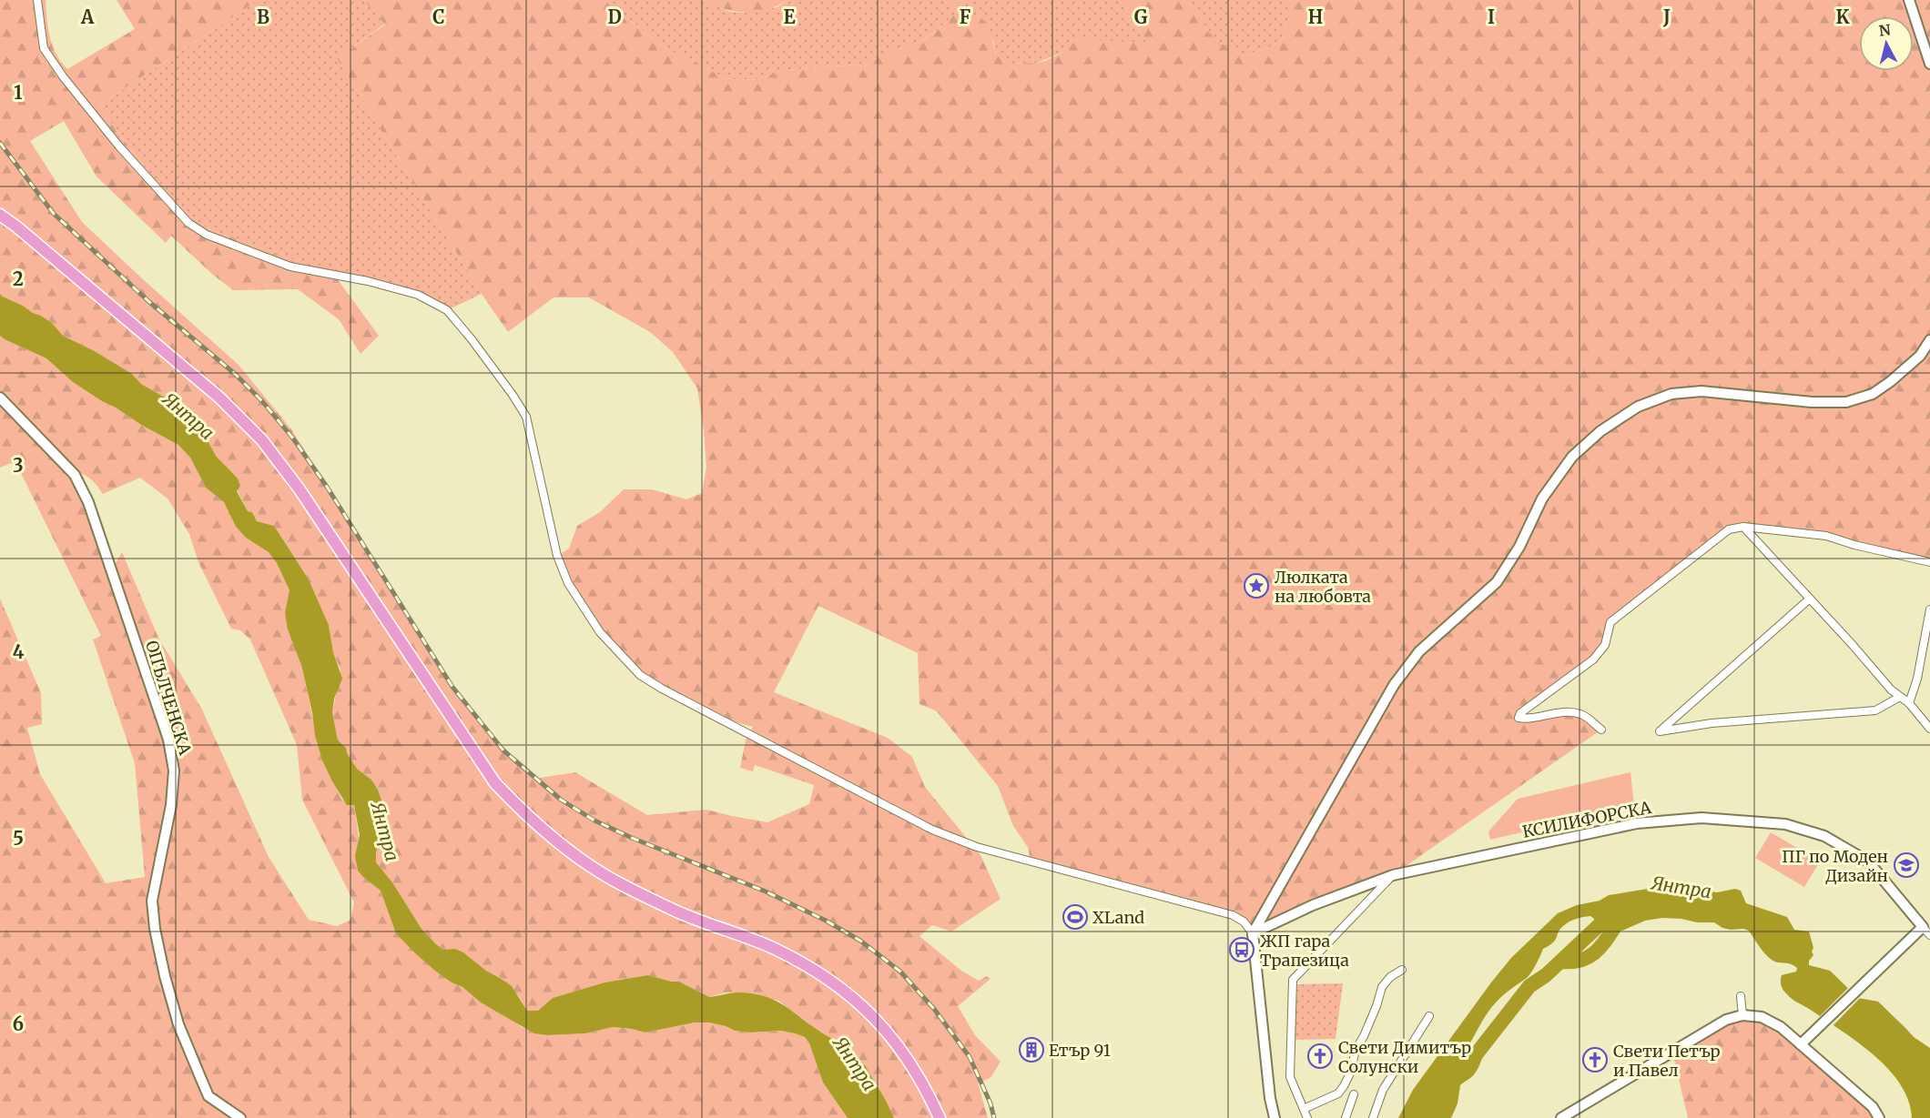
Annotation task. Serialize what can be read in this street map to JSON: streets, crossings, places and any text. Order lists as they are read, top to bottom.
{
  "streets": {
    "street": ["ОПЪЛЧЕНСКА", "КСИЛИФОРСКА"]
  },
  "water": ["Янтра"],
  "places": {
    "place": ["Люлката на любовта"],
    "school or university": ["ПГ по Моден Дизайн"],
    "sports": ["XLand"],
    "bus stop": ["ЖП гара Трапезица"],
    "building": ["Етър 91"],
    "church": ["Свети Димитър Солунски", "Свети Петър и Павел"]
  },
  "north": "top",
  "grid": {
    "columns": [
      "A",
      "B",
      "C",
      "D",
      "E",
      "F",
      "G",
      "H",
      "I",
      "J",
      "K"
    ],
    "rows": [
      "1",
      "2",
      "3",
      "4",
      "5",
      "6"
    ]
  }
}
